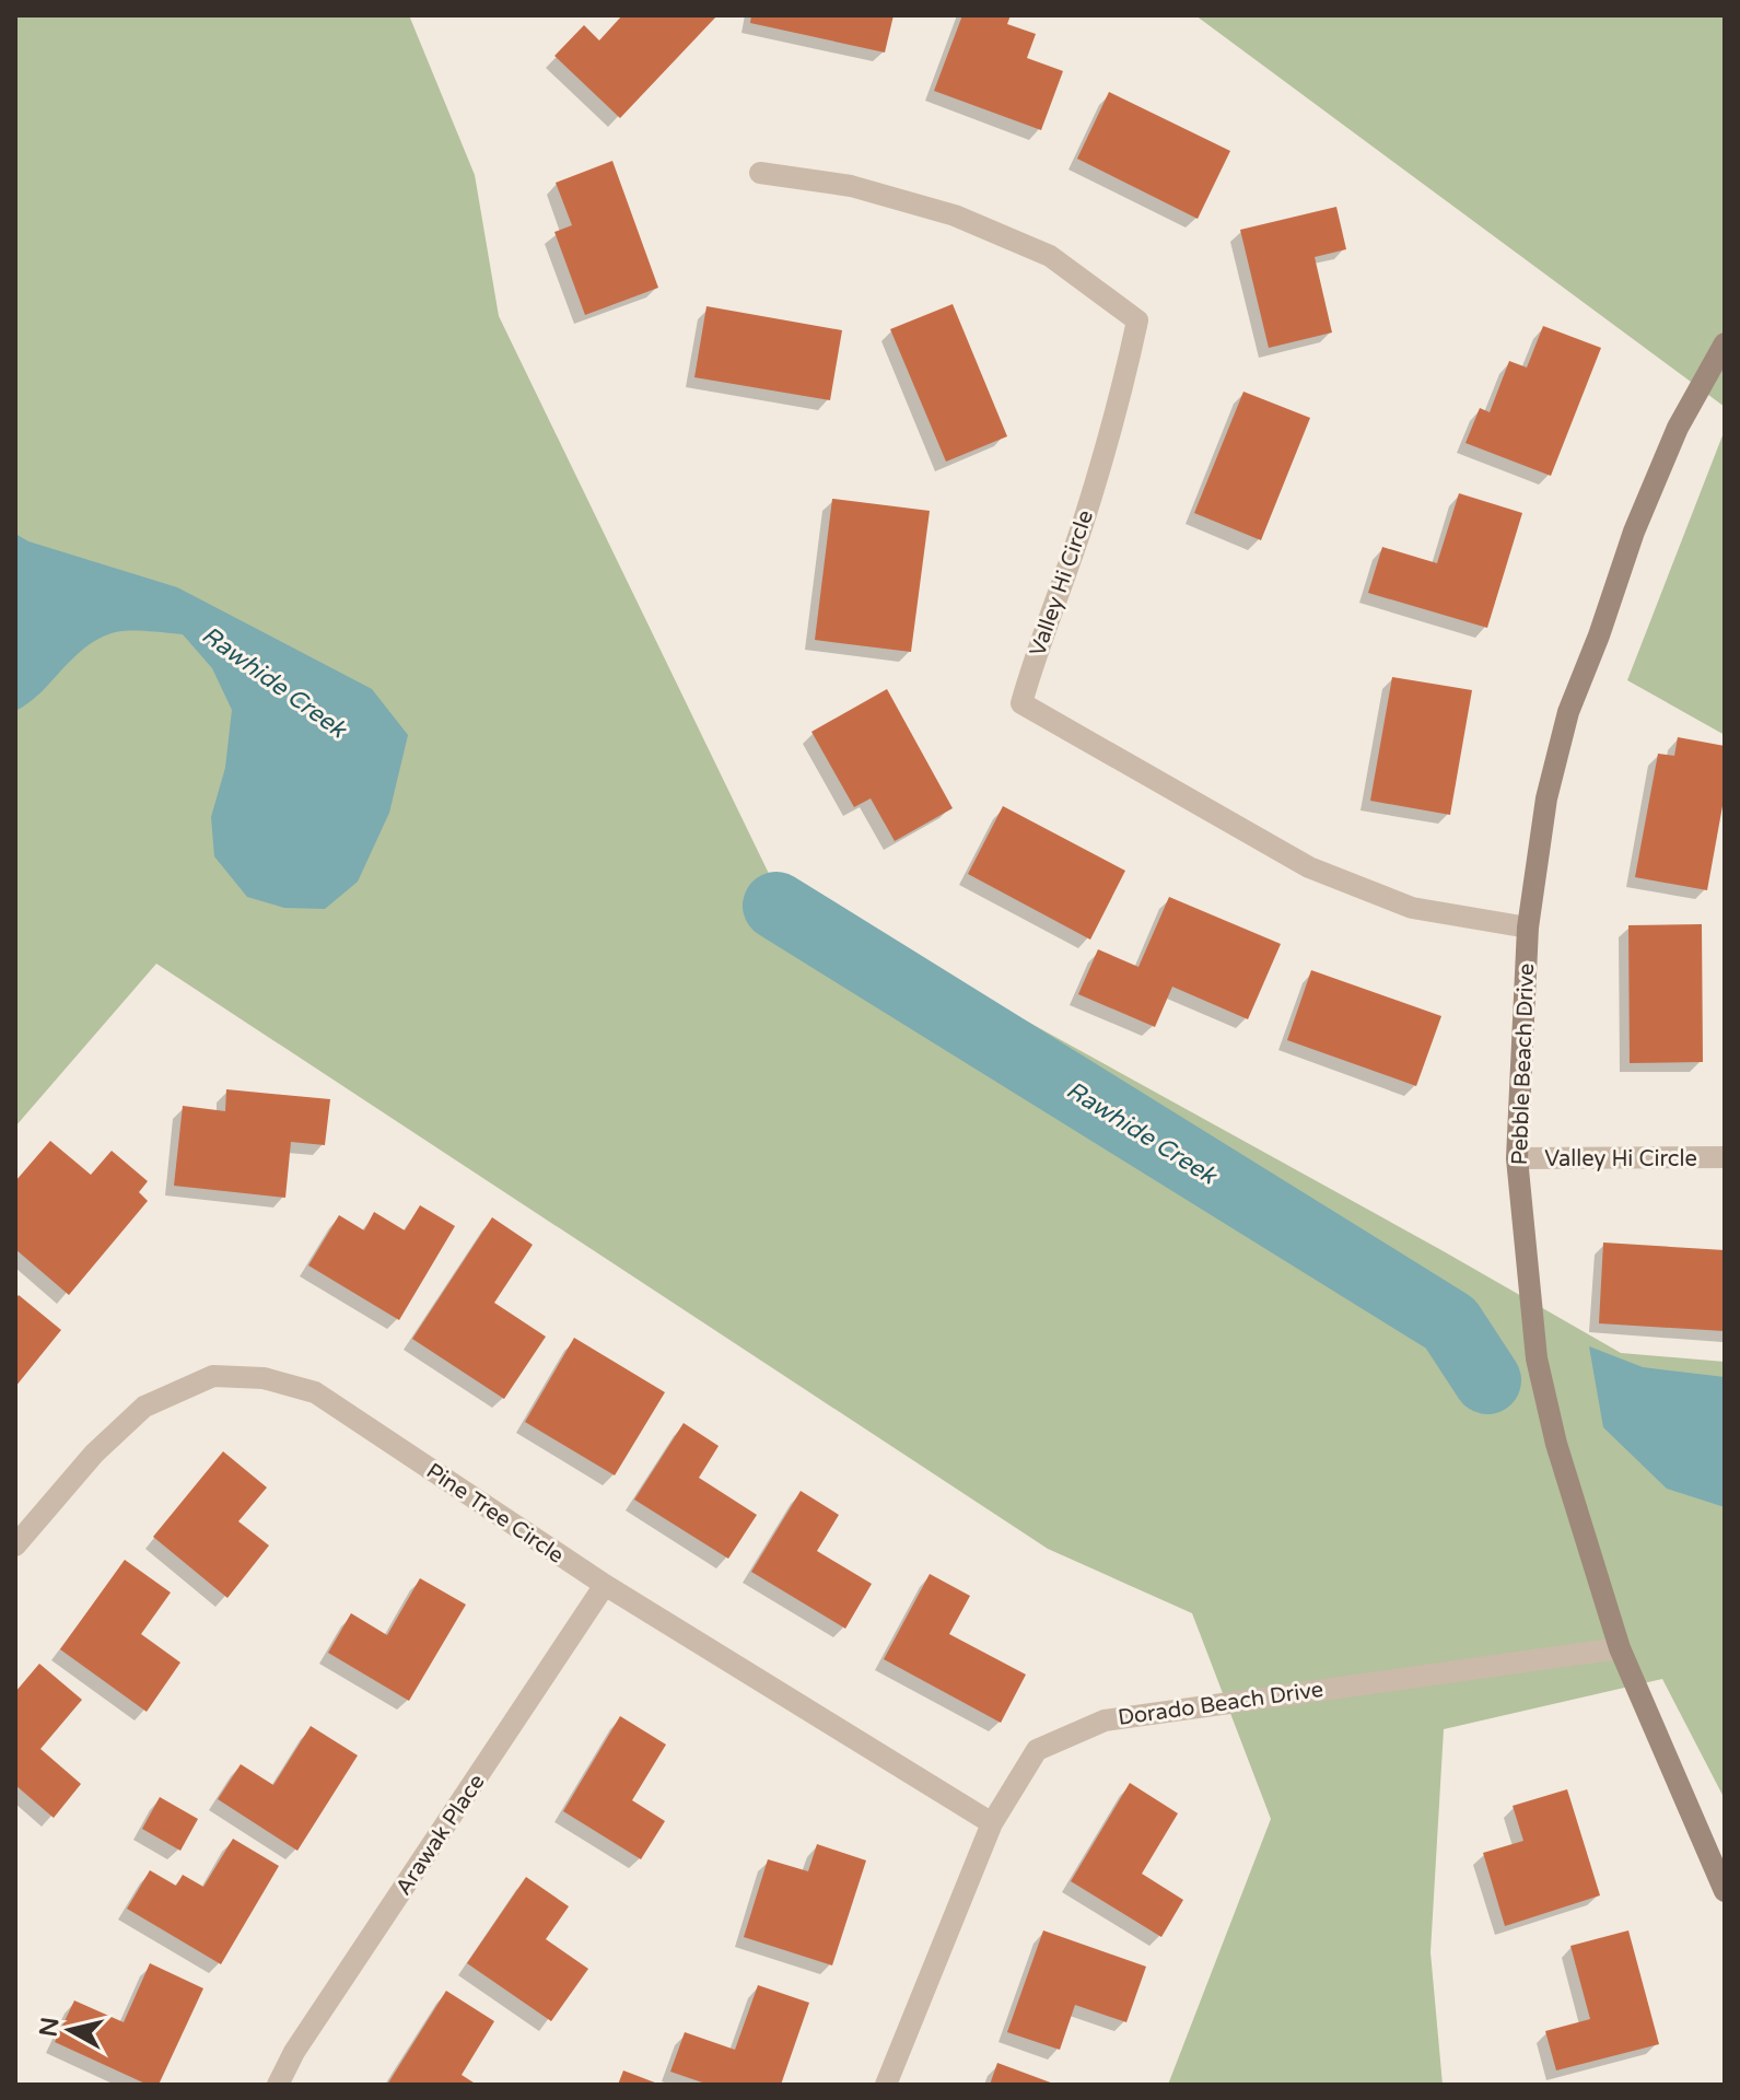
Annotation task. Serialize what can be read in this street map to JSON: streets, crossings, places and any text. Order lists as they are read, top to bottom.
{
  "streets": {
    "street": [
      "Valley Hi Circle",
      "Pebble Beach Drive",
      "Pine Tree Circle",
      "Dorado Beach Drive",
      "Arawak Place"
    ]
  },
  "crossings": [
    ["Valley Hi Circle", "Pebble Beach Drive"],
    ["Pebble Beach Drive", "Dorado Beach Drive"],
    ["Pine Tree Circle", "Dorado Beach Drive"],
    ["Pine Tree Circle", "Arawak Place"]
  ],
  "water": ["Rawhide Creek"],
  "north": "left"
}
